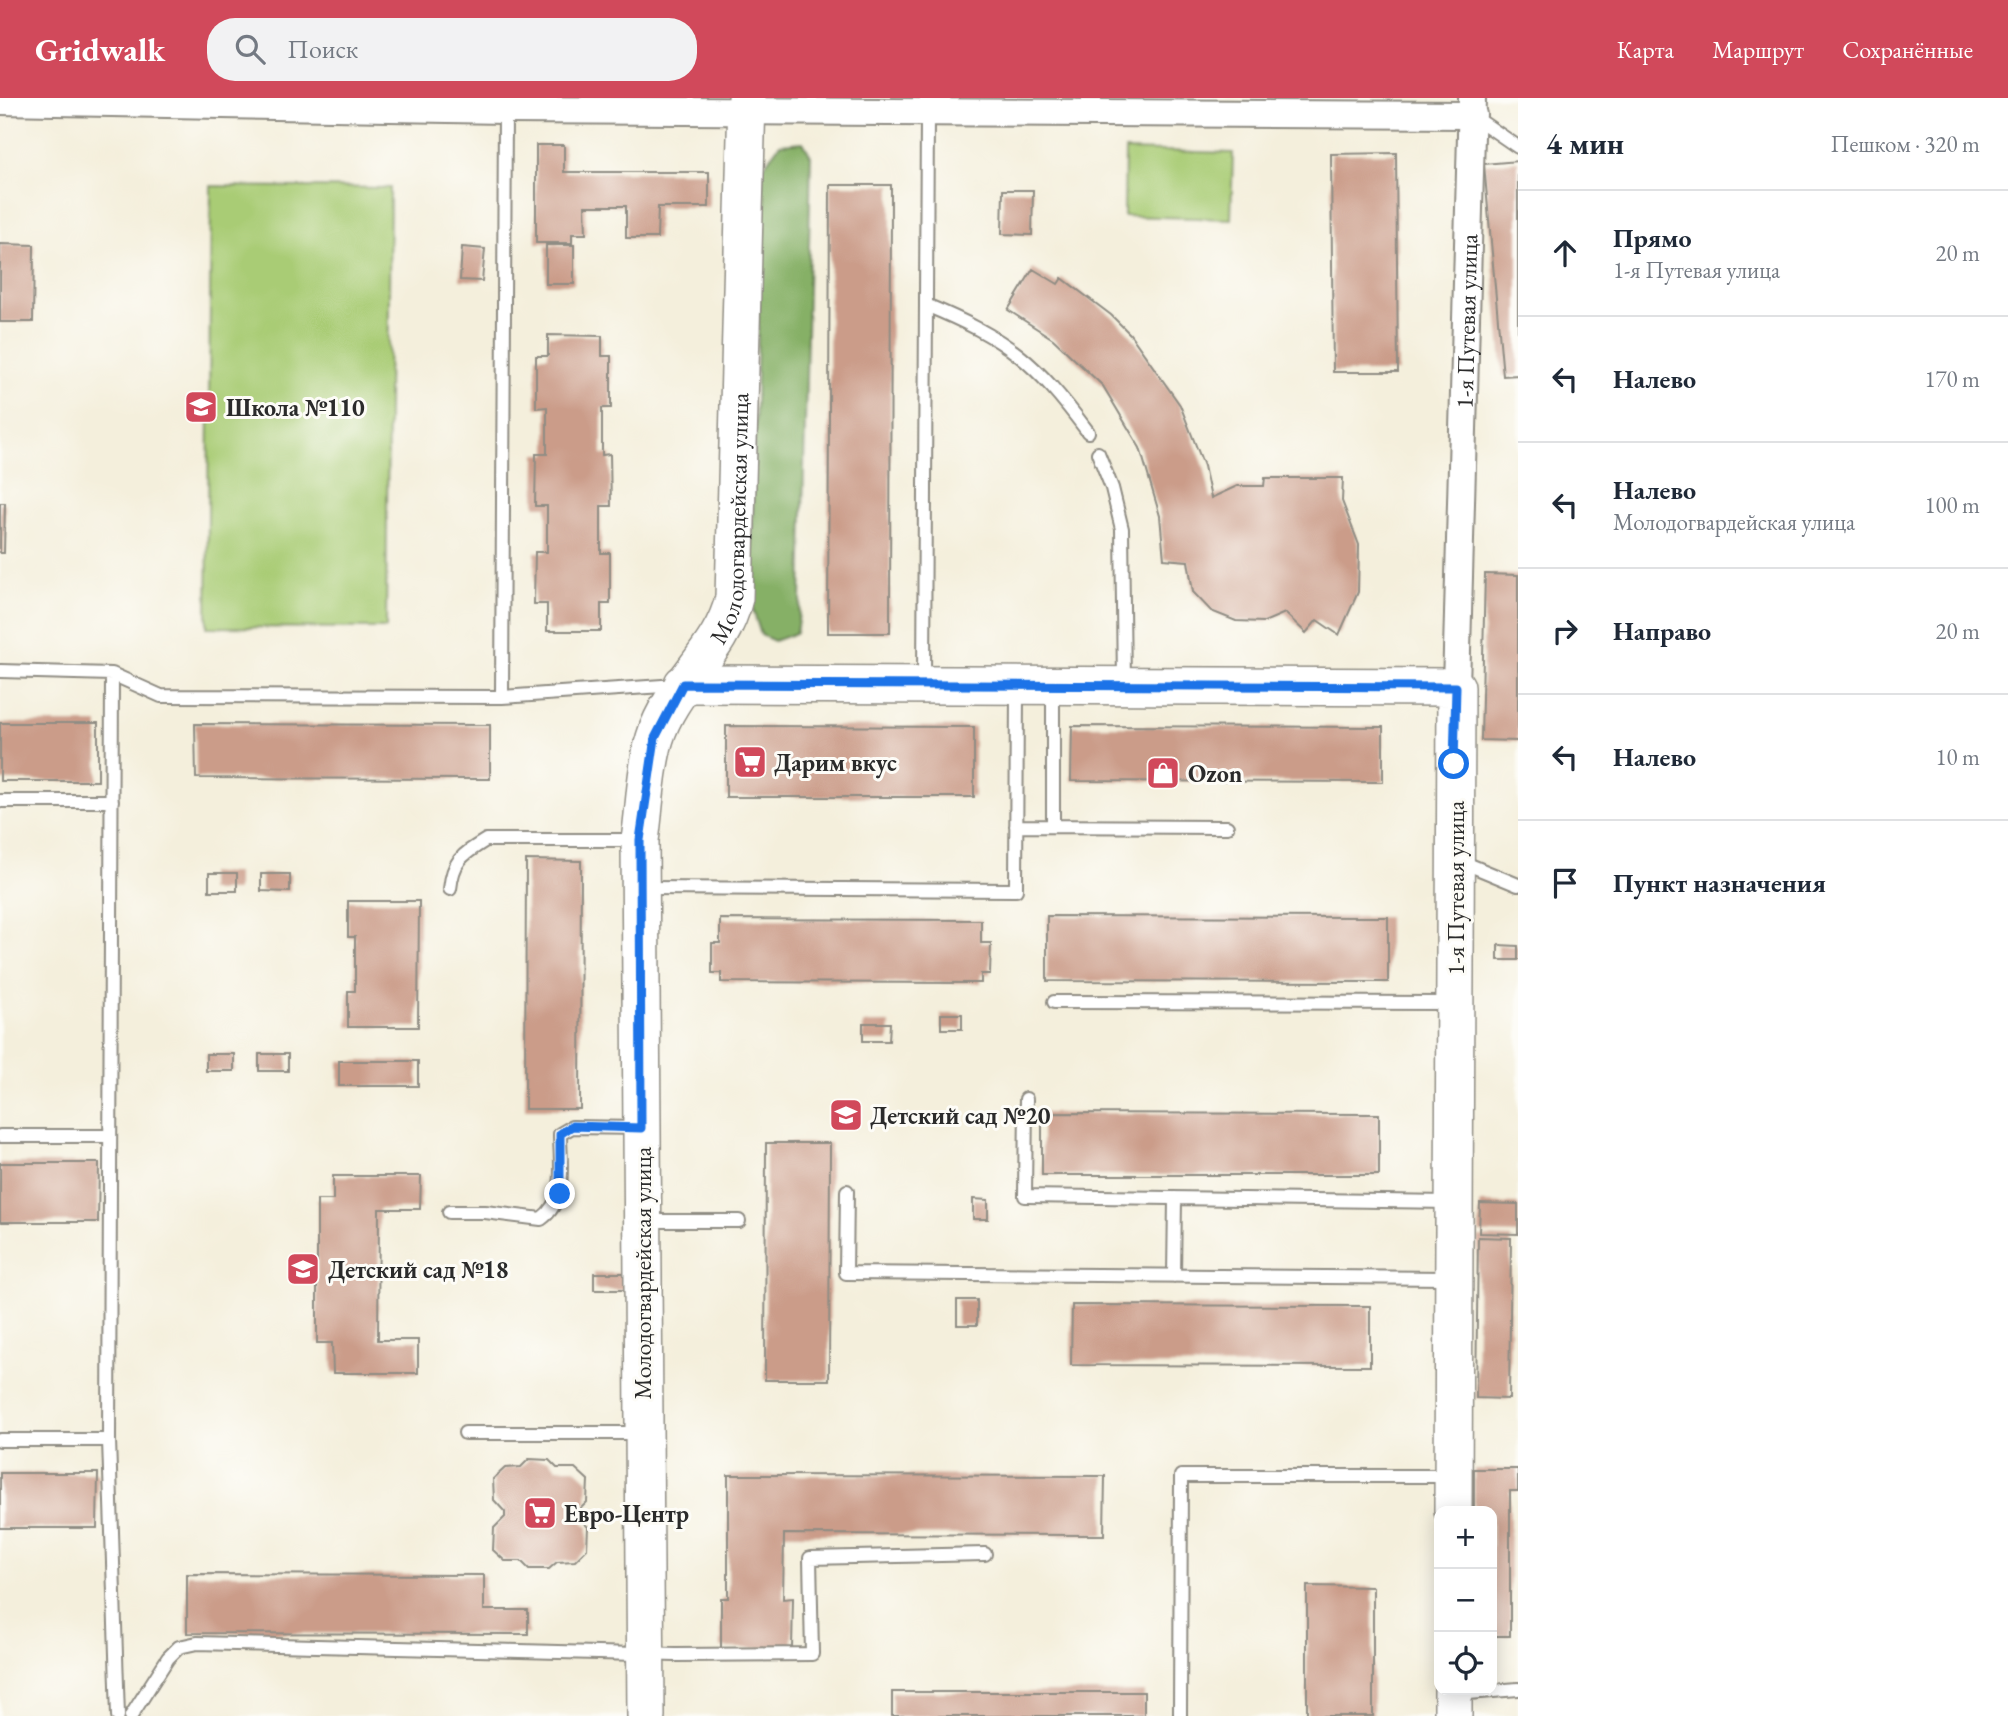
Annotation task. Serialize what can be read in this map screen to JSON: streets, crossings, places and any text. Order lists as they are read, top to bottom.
{
  "streets": {
    "street": ["1-я Путевая улица", "Молодогвардейская улица"]
  },
  "places": {
    "school or university": ["Школа №110", "Детский сад №20", "Детский сад №18"],
    "supermarket": ["Дарим вкус", "Евро-Центр"],
    "shop": ["Ozon"]
  },
  "page": {
    "header": "Gridwalk",
    "search": "Поиск",
    "nav": ["Карта", "Маршрут", "Сохранённые"],
    "heading": ["4 мин", "Пешком · 320 m"],
    "list": [
      ["Прямо", "1-я Путевая улица", "20 m"],
      ["Налево", "170 m"],
      ["Налево", "Молодогвардейская улица", "100 m"],
      ["Направо", "20 m"],
      ["Налево", "10 m"],
      "Пункт назначения"
    ],
    "map_buttons": ["+", "−"]
  }
}
